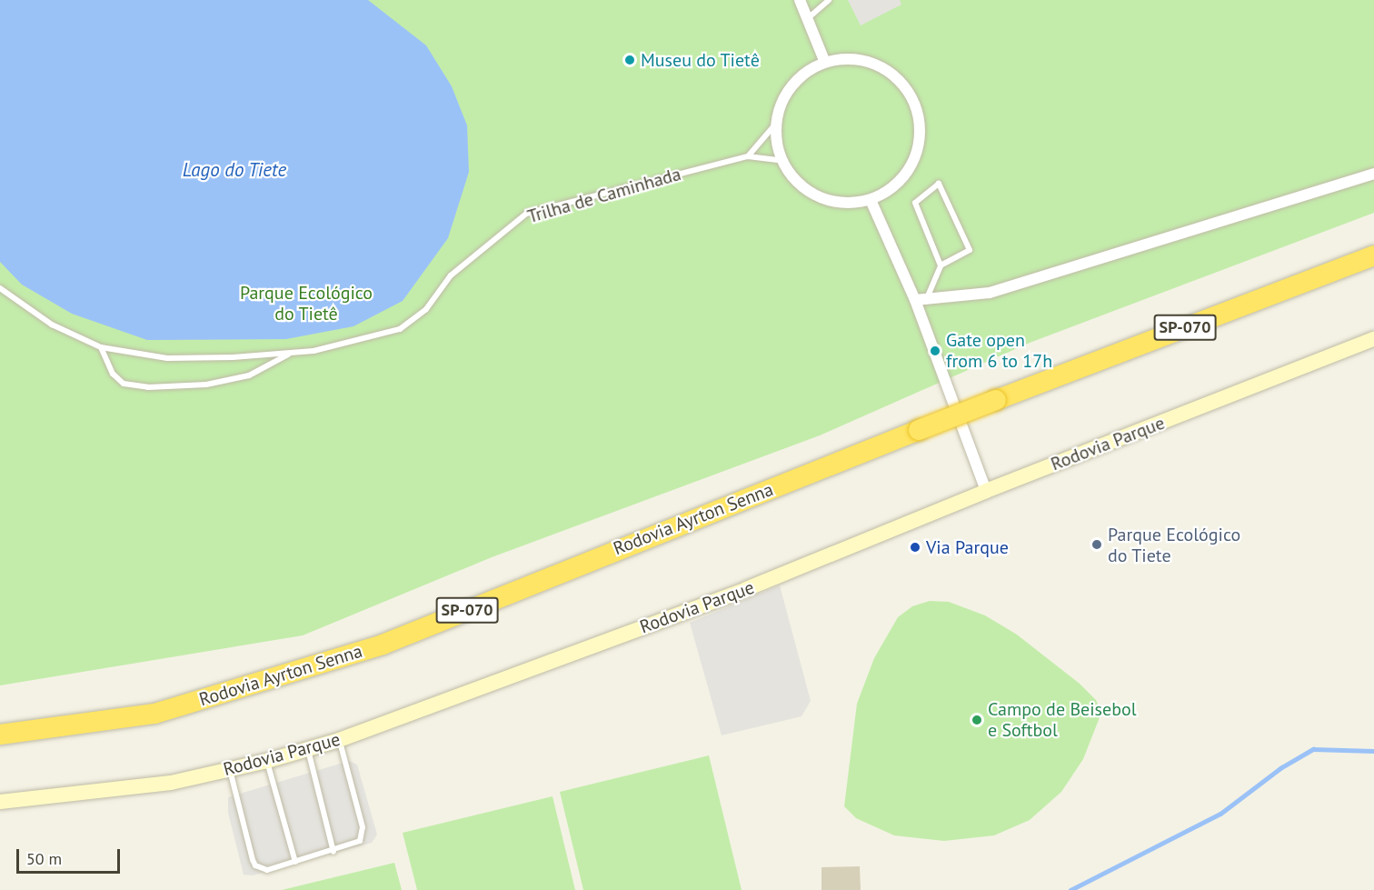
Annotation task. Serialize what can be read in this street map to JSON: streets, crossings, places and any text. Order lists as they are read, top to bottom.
{
  "streets": {
    "highway": ["SP-070", "Rodovia Ayrton Senna"],
    "street": ["Rodovia Parque"],
    "lane": ["Trilha de Caminhada"]
  },
  "water": ["Lago do Tiete"],
  "parks": ["Parque Ecológico do Tietê"],
  "places": [
    "Museu do Tietê",
    "Gate open from 6 to 17h",
    "Parque Ecológico do Tiete",
    "Via Parque",
    "Campo de Beisebol e Softbol"
  ],
  "scale_bar": "50 m"
}
